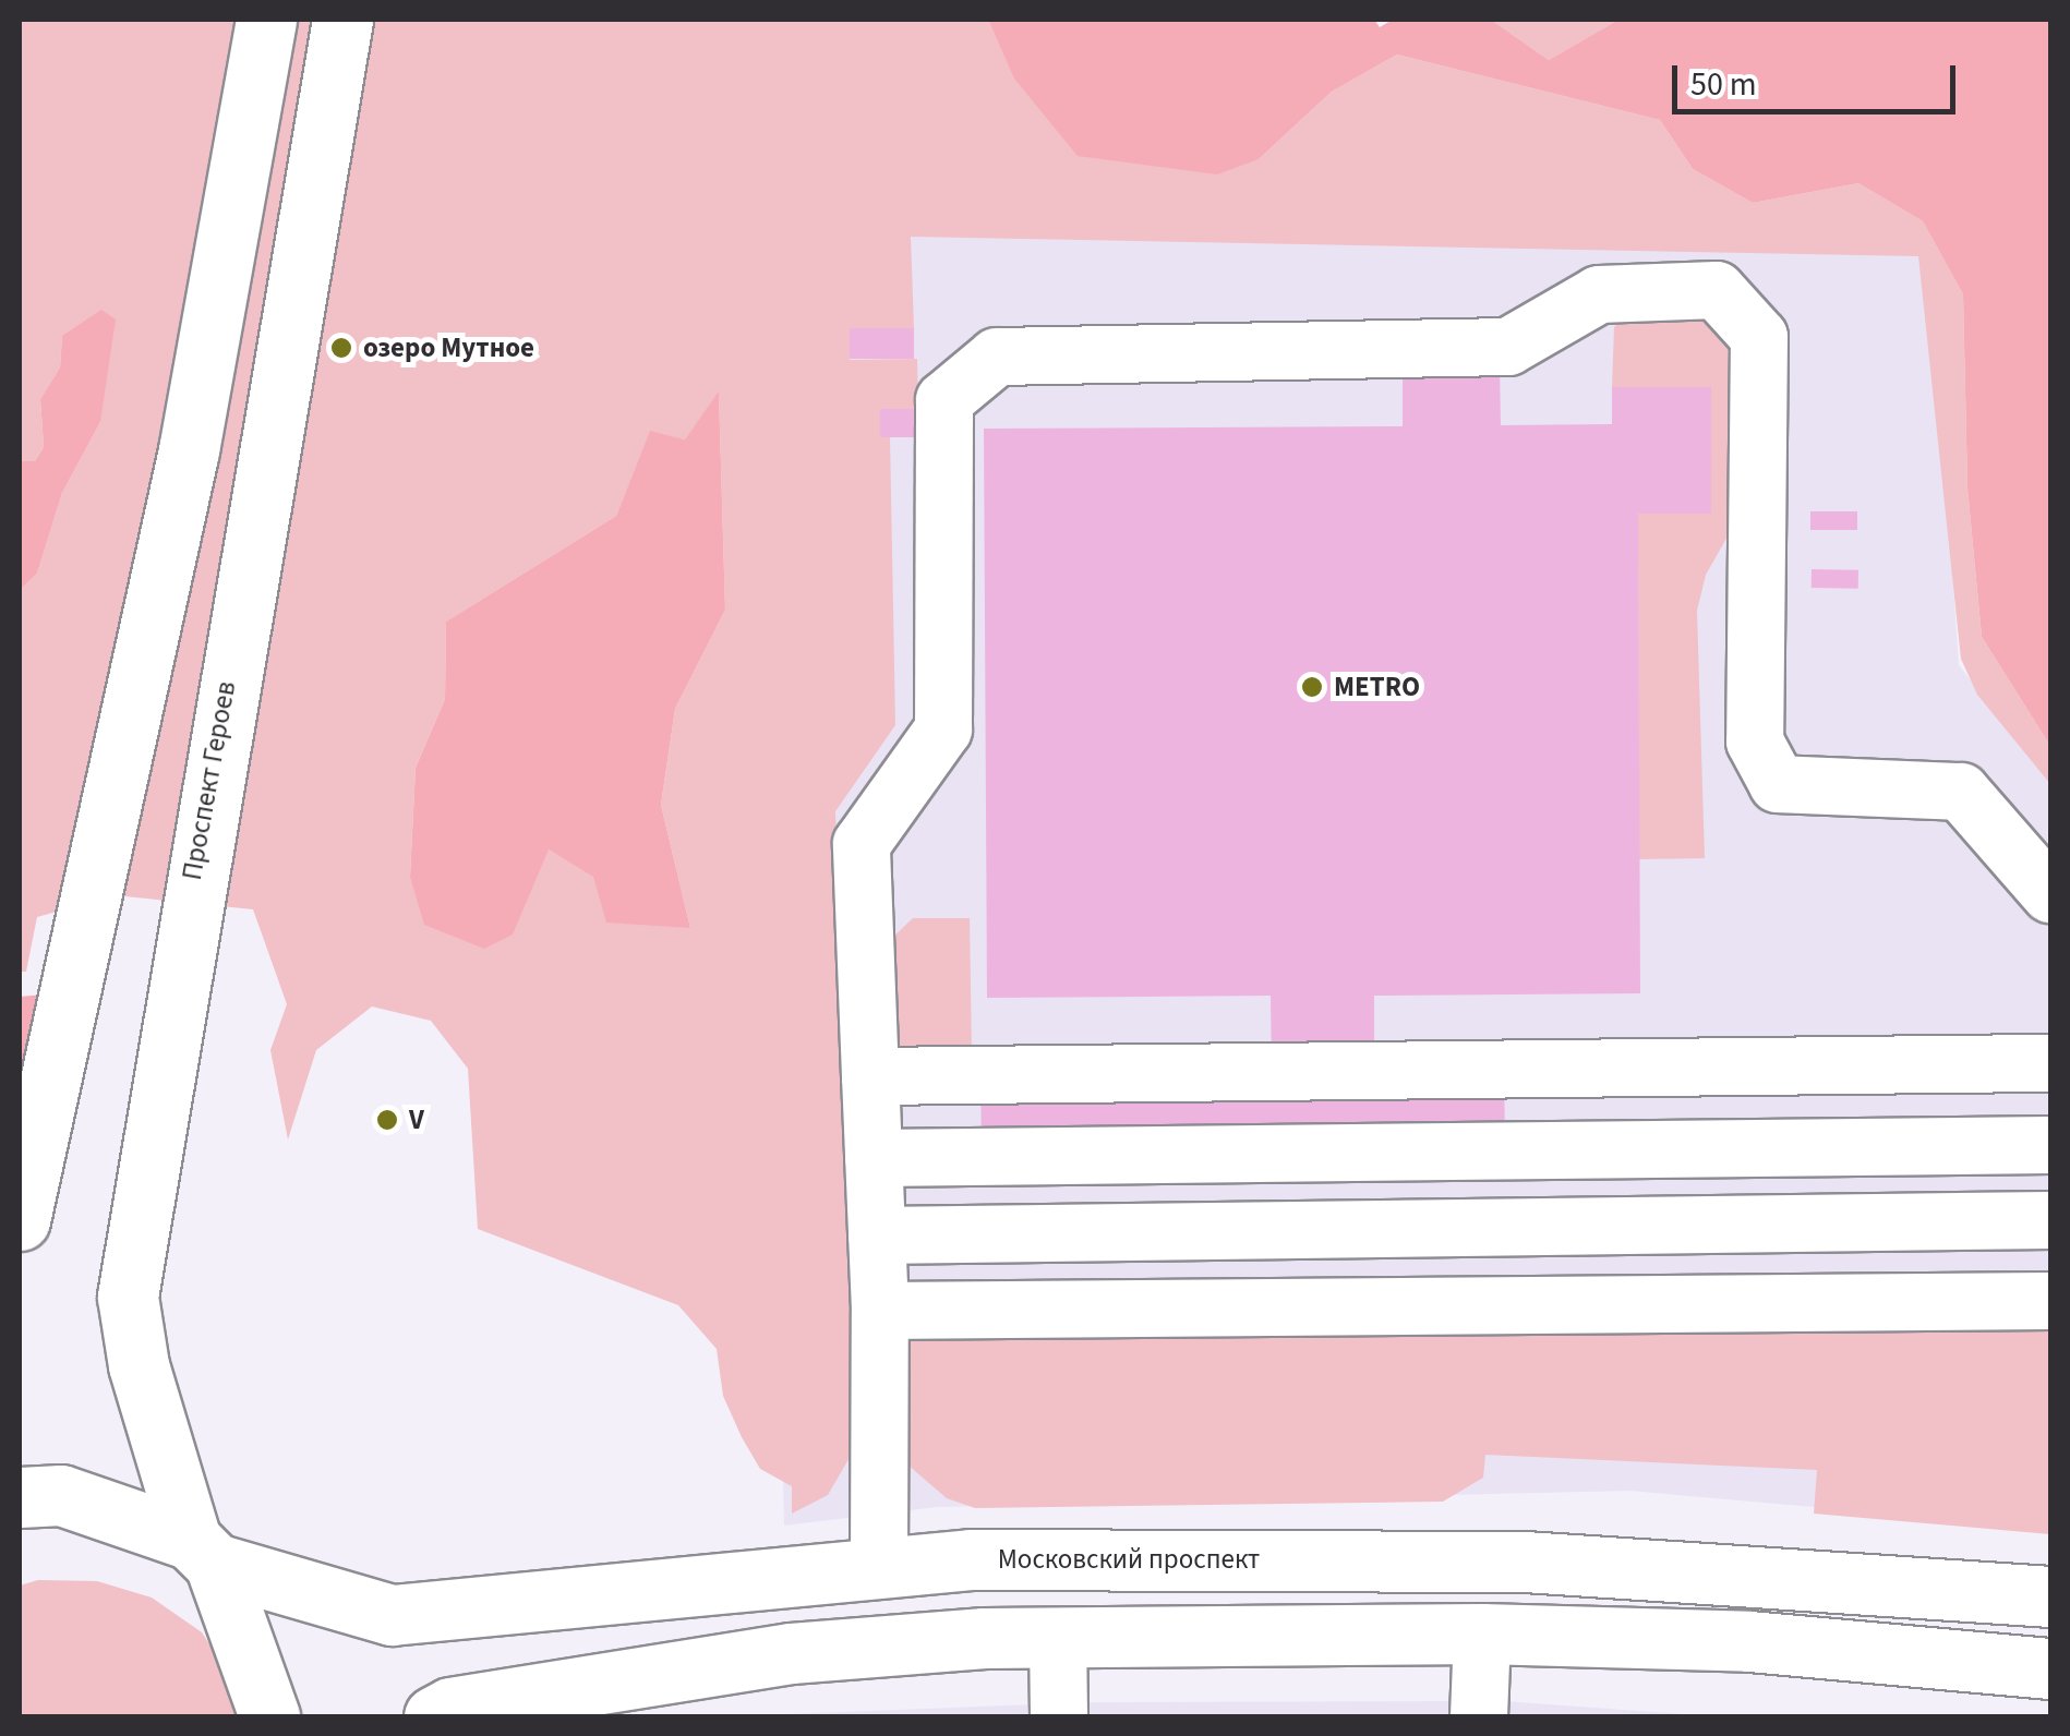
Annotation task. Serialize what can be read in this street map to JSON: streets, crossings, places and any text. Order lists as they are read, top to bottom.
{
  "streets": {
    "main road": ["Проспект Героев", "Московский проспект"]
  },
  "crossings": [
    ["Проспект Героев", "Московский проспект"]
  ],
  "places": ["озеро Мутное", "METRO", "V"],
  "scale_bar": "50 m"
}
